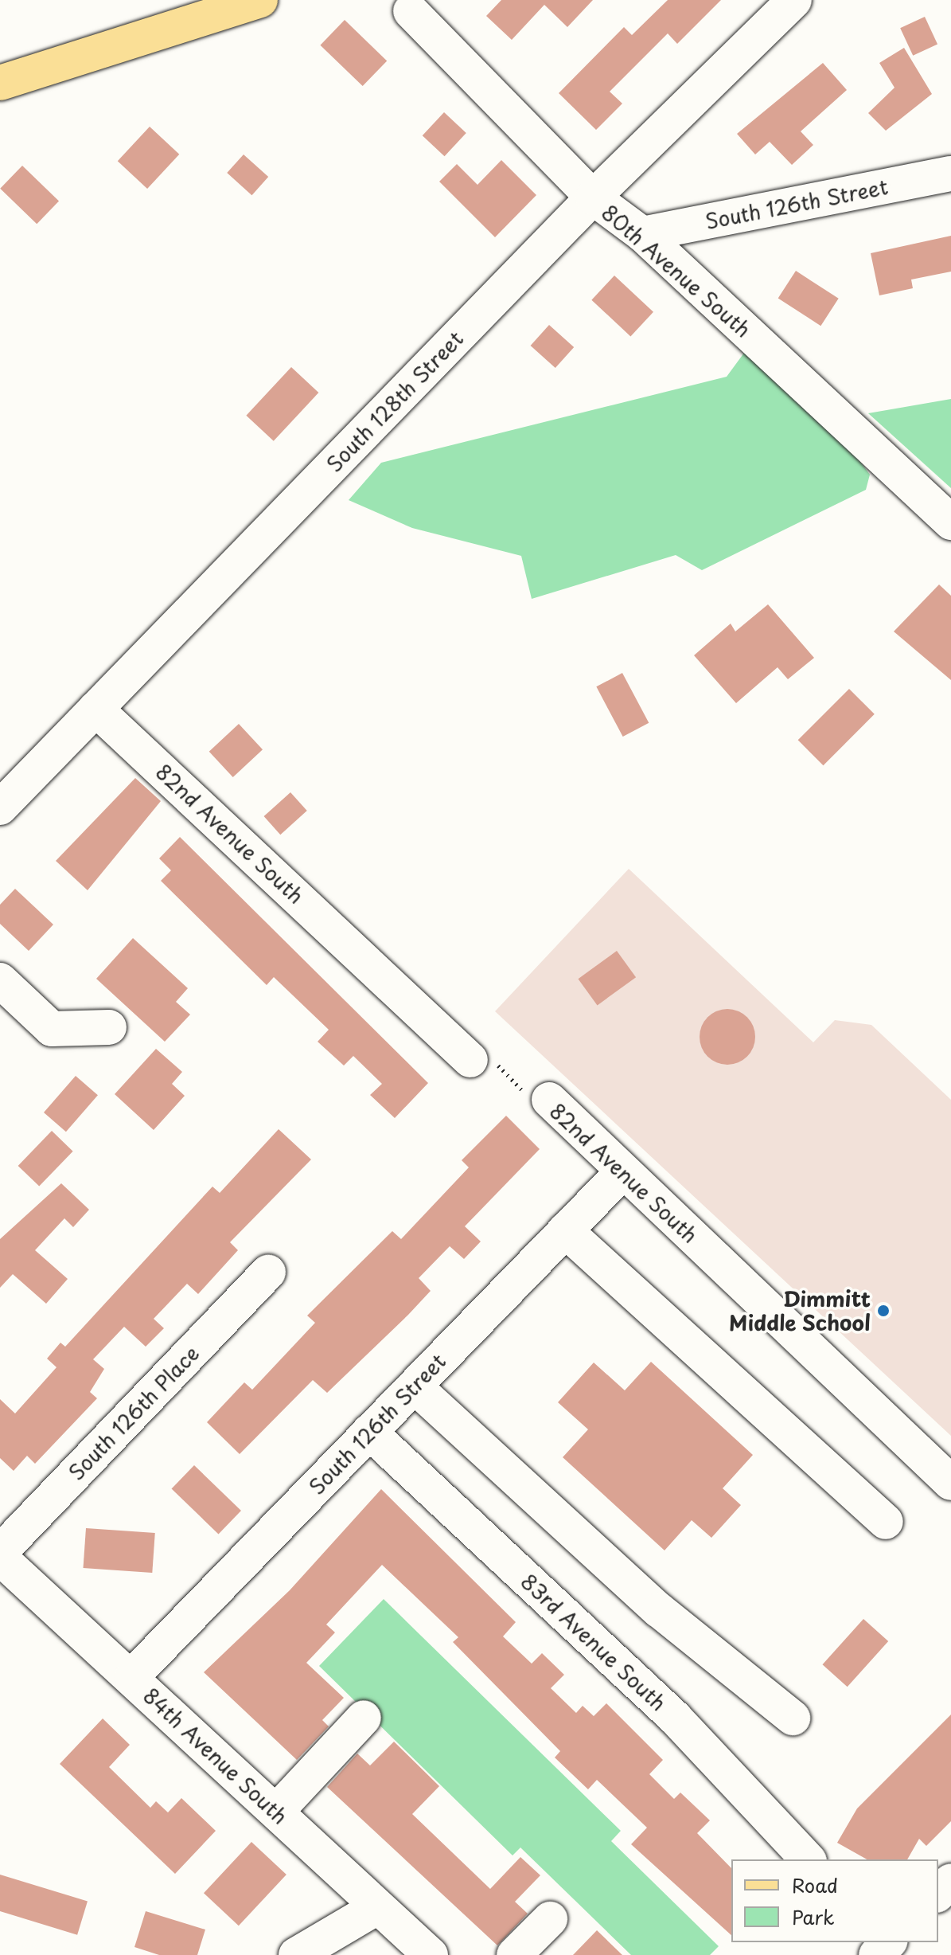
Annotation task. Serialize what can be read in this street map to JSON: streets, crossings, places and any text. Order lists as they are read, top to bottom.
{
  "streets": {
    "street": [
      "South 126th Street",
      "80th Avenue South",
      "South 128th Street",
      "82nd Avenue South",
      "South 126th Place",
      "83rd Avenue South",
      "84th Avenue South"
    ]
  },
  "crossings": [
    ["South 126th Street", "80th Avenue South"],
    ["South 126th Street", "82nd Avenue South"],
    ["South 126th Street", "83rd Avenue South"],
    ["South 126th Street", "84th Avenue South"],
    ["80th Avenue South", "South 128th Street"],
    ["South 128th Street", "82nd Avenue South"]
  ],
  "places": ["Dimmitt Middle School"],
  "legend": ["Road", "Park"]
}
